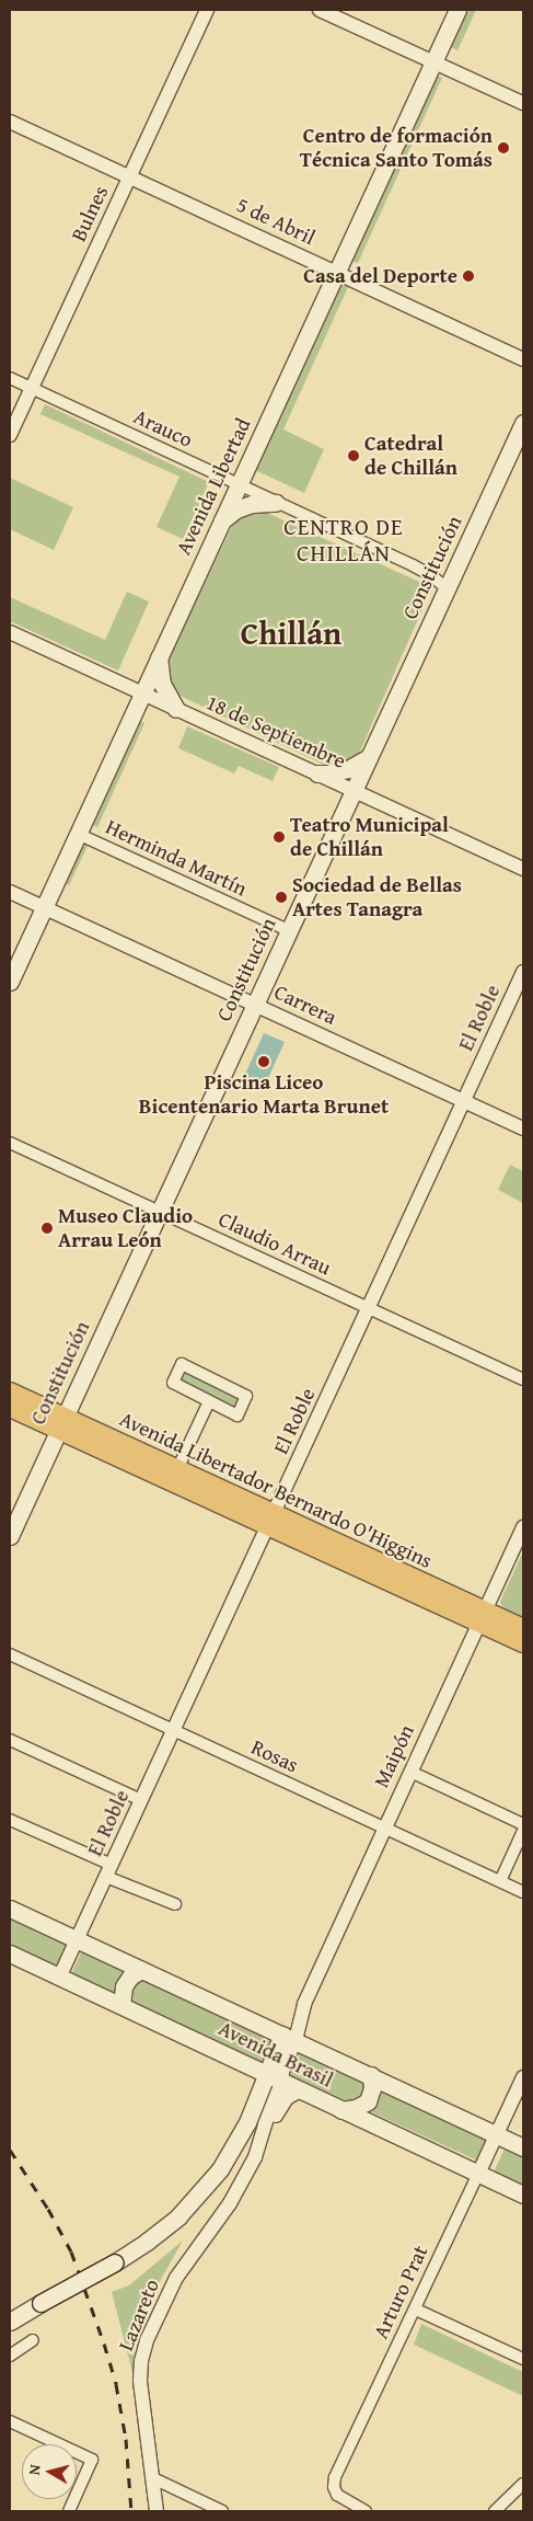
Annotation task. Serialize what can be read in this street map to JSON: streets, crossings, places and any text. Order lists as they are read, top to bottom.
{
  "streets": {
    "main road": [
      "Avenida Libertad",
      "Constitución",
      "Avenida Libertador Bernardo O'Higgins",
      "Maipón",
      "Avenida Brasil"
    ],
    "street": [
      "Bulnes",
      "5 de Abril",
      "Arauco",
      "18 de Septiembre",
      "Herminda Martín",
      "Carrera",
      "El Roble",
      "Claudio Arrau",
      "Rosas",
      "Arturo Prat",
      "Lazareto"
    ]
  },
  "crossings": [
    ["Bulnes", "5 de Abril"],
    ["Bulnes", "Arauco"],
    ["5 de Abril", "Avenida Libertad"],
    ["Arauco", "Avenida Libertad"],
    ["Arauco", "Constitución"],
    ["Avenida Libertad", "18 de Septiembre"],
    ["Avenida Libertad", "Herminda Martín"],
    ["Avenida Libertad", "Carrera"],
    ["Constitución", "18 de Septiembre"],
    ["Constitución", "Herminda Martín"],
    ["Constitución", "Carrera"],
    ["Constitución", "Claudio Arrau"],
    ["Constitución", "Avenida Libertador Bernardo O'Higgins"],
    ["Carrera", "El Roble"],
    ["El Roble", "Claudio Arrau"],
    ["El Roble", "Avenida Libertador Bernardo O'Higgins"],
    ["El Roble", "Rosas"],
    ["El Roble", "Avenida Brasil"],
    ["Avenida Libertador Bernardo O'Higgins", "Maipón"],
    ["Rosas", "Maipón"],
    ["Maipón", "Avenida Brasil"],
    ["Maipón", "Lazareto"],
    ["Avenida Brasil", "Arturo Prat"],
    ["Avenida Brasil", "Lazareto"]
  ],
  "districts": ["CENTRO DE CHILLÁN", "Chillán"],
  "places": [
    "Centro de formación Técnica Santo Tomás",
    "Casa del Deporte",
    "Catedral de Chillán",
    "Teatro Municipal de Chillán",
    "Sociedad de Bellas Artes Tanagra",
    "Piscina Liceo Bicentenario Marta Brunet",
    "Museo Claudio Arrau León"
  ],
  "north": "left"
}
